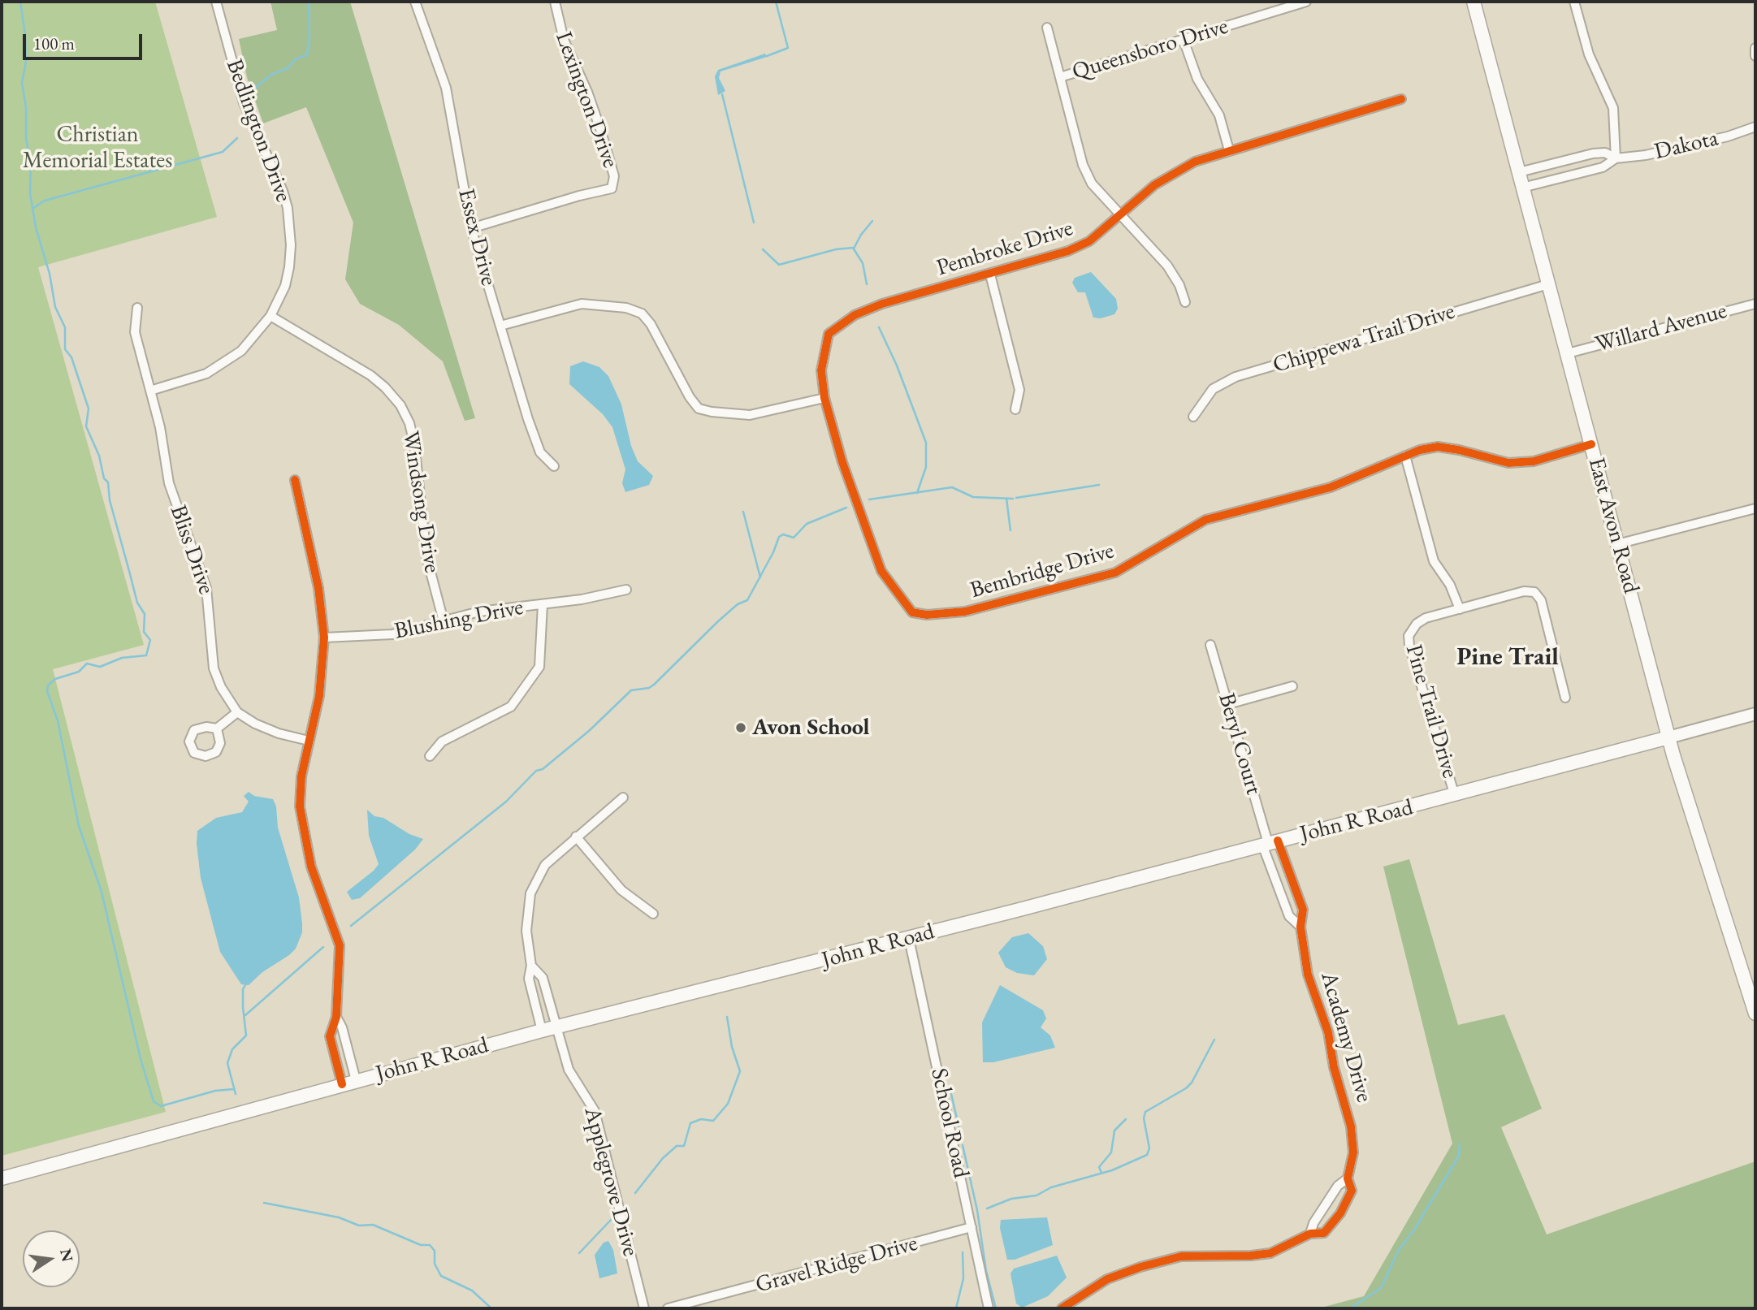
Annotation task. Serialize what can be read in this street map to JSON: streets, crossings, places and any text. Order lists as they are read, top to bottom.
{
  "streets": {
    "main road": ["East Avon Road", "John R Road"],
    "street": [
      "Queensboro Drive",
      "Lexington Drive",
      "Bedlington Drive",
      "Dakota",
      "Essex Drive",
      "Pembroke Drive",
      "Willard Avenue",
      "Chippewa Trail Drive",
      "Windsong Drive",
      "Bliss Drive",
      "Bembridge Drive",
      "Blushing Drive",
      "Pine Trail Drive",
      "Beryl Court",
      "Academy Drive",
      "School Road",
      "Applegrove Drive",
      "Gravel Ridge Drive"
    ]
  },
  "crossings": [
    ["Lexington Drive", "Essex Drive"],
    ["Bedlington Drive", "Windsong Drive"],
    ["Bedlington Drive", "Bliss Drive"],
    ["Dakota", "East Avon Road"],
    ["Pembroke Drive", "Bembridge Drive"],
    ["Willard Avenue", "East Avon Road"],
    ["Chippewa Trail Drive", "East Avon Road"],
    ["Windsong Drive", "Blushing Drive"],
    ["East Avon Road", "Bembridge Drive"],
    ["East Avon Road", "John R Road"],
    ["Pine Trail Drive", "John R Road"],
    ["Beryl Court", "John R Road"],
    ["Beryl Court", "Academy Drive"],
    ["John R Road", "Academy Drive"],
    ["John R Road", "School Road"],
    ["John R Road", "Applegrove Drive"],
    ["School Road", "Gravel Ridge Drive"]
  ],
  "districts": ["Pine Trail"],
  "parks": ["Christian Memorial Estates"],
  "places": ["Avon School"],
  "scale_bar": "100 m",
  "north": "right"
}
